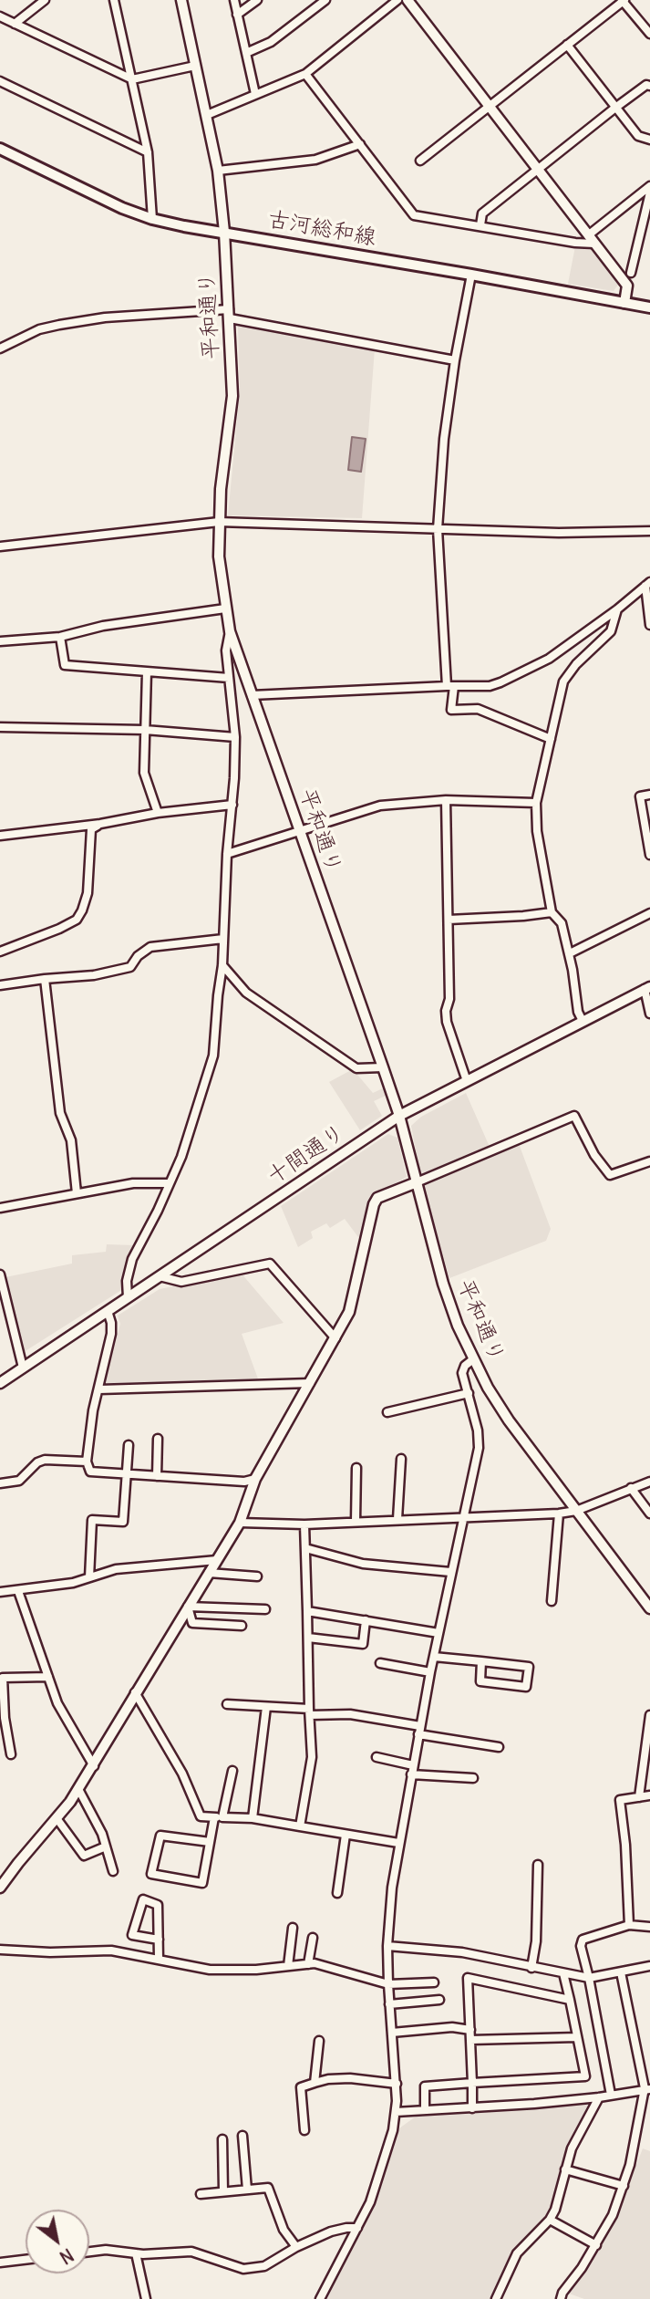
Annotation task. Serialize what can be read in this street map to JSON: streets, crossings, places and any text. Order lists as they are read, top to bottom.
{
  "streets": {
    "main road": ["古河総和線"],
    "street": ["平和通り", "十間通り"]
  },
  "crossings": [
    ["古河総和線", "平和通り"],
    ["平和通り", "十間通り"]
  ],
  "north": "bottom right"
}
